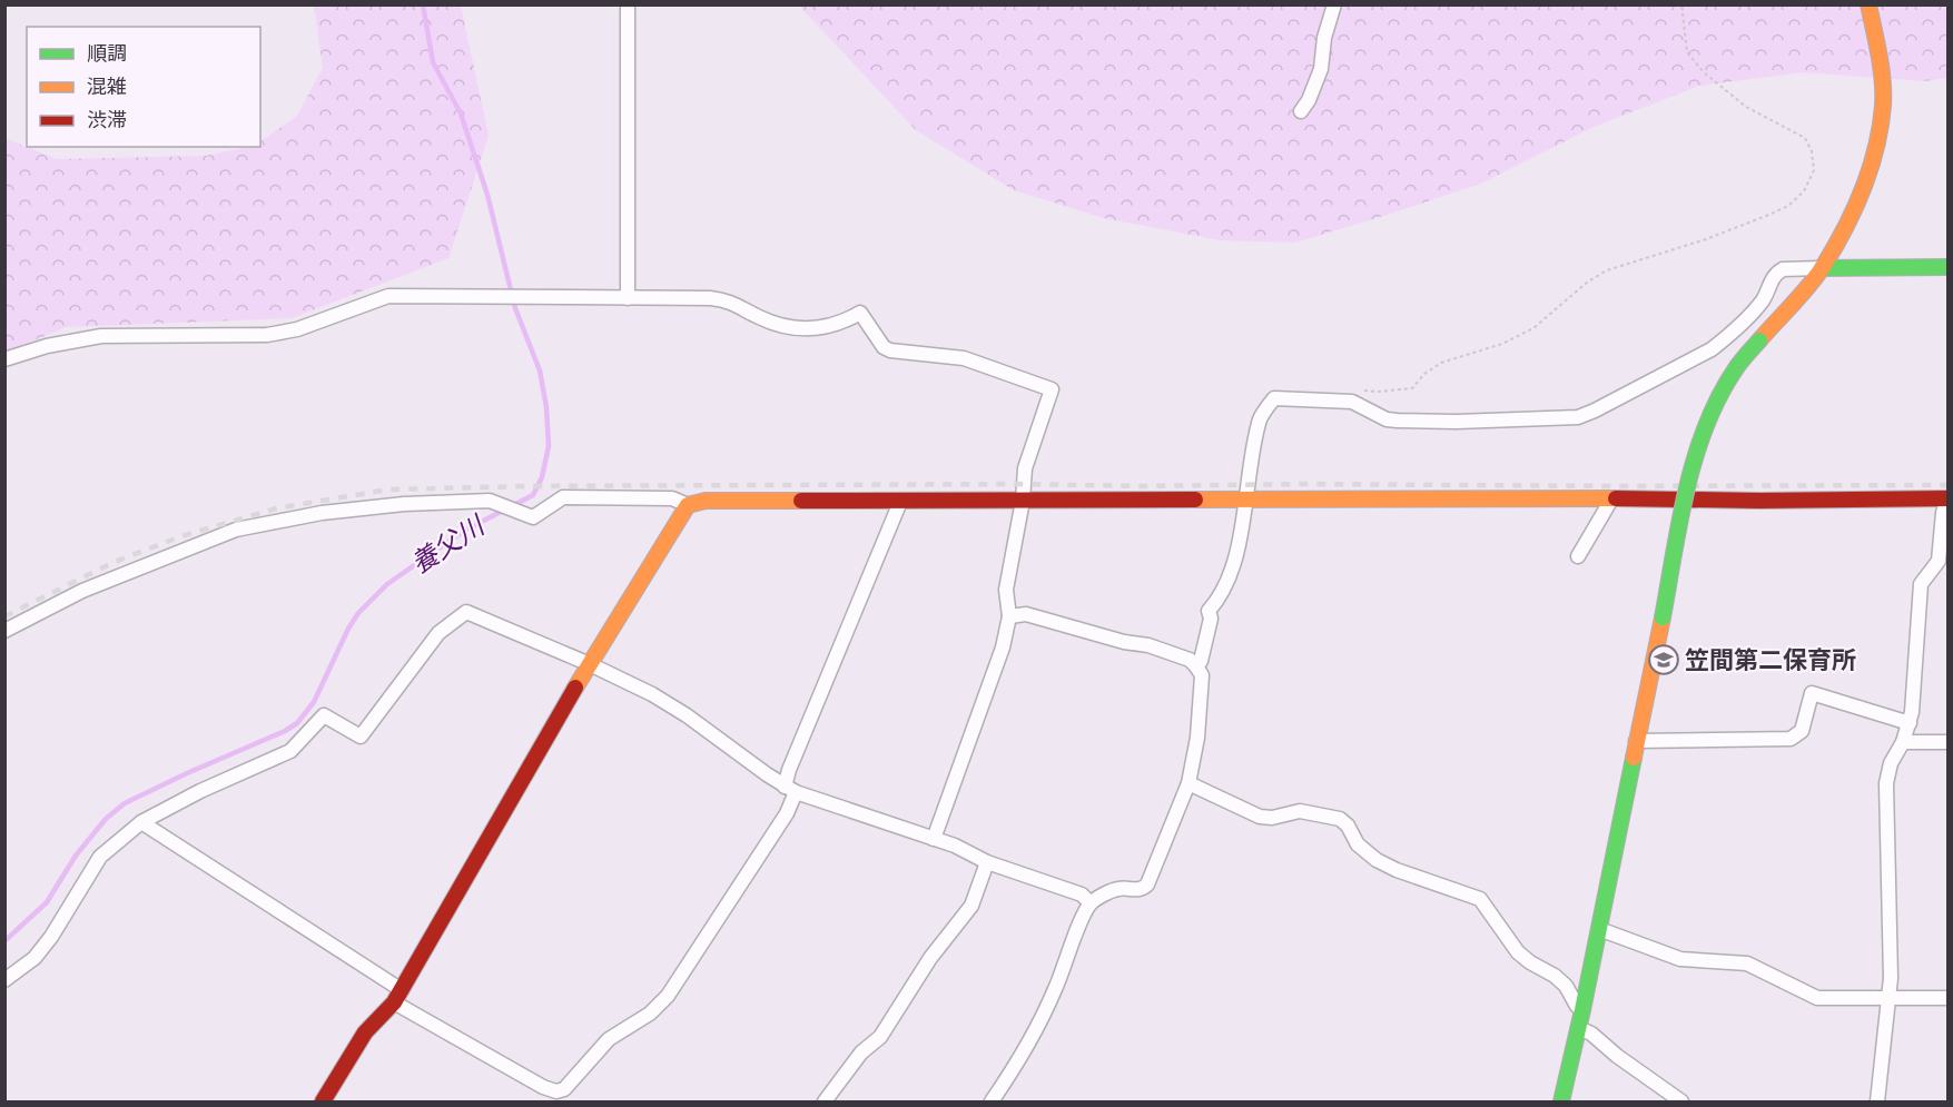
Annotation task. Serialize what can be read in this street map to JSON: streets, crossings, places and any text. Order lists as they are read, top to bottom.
{
  "water": ["養父川"],
  "places": {
    "school or university": ["笠間第二保育所"]
  },
  "legend": ["順調", "混雑", "渋滞"]
}
